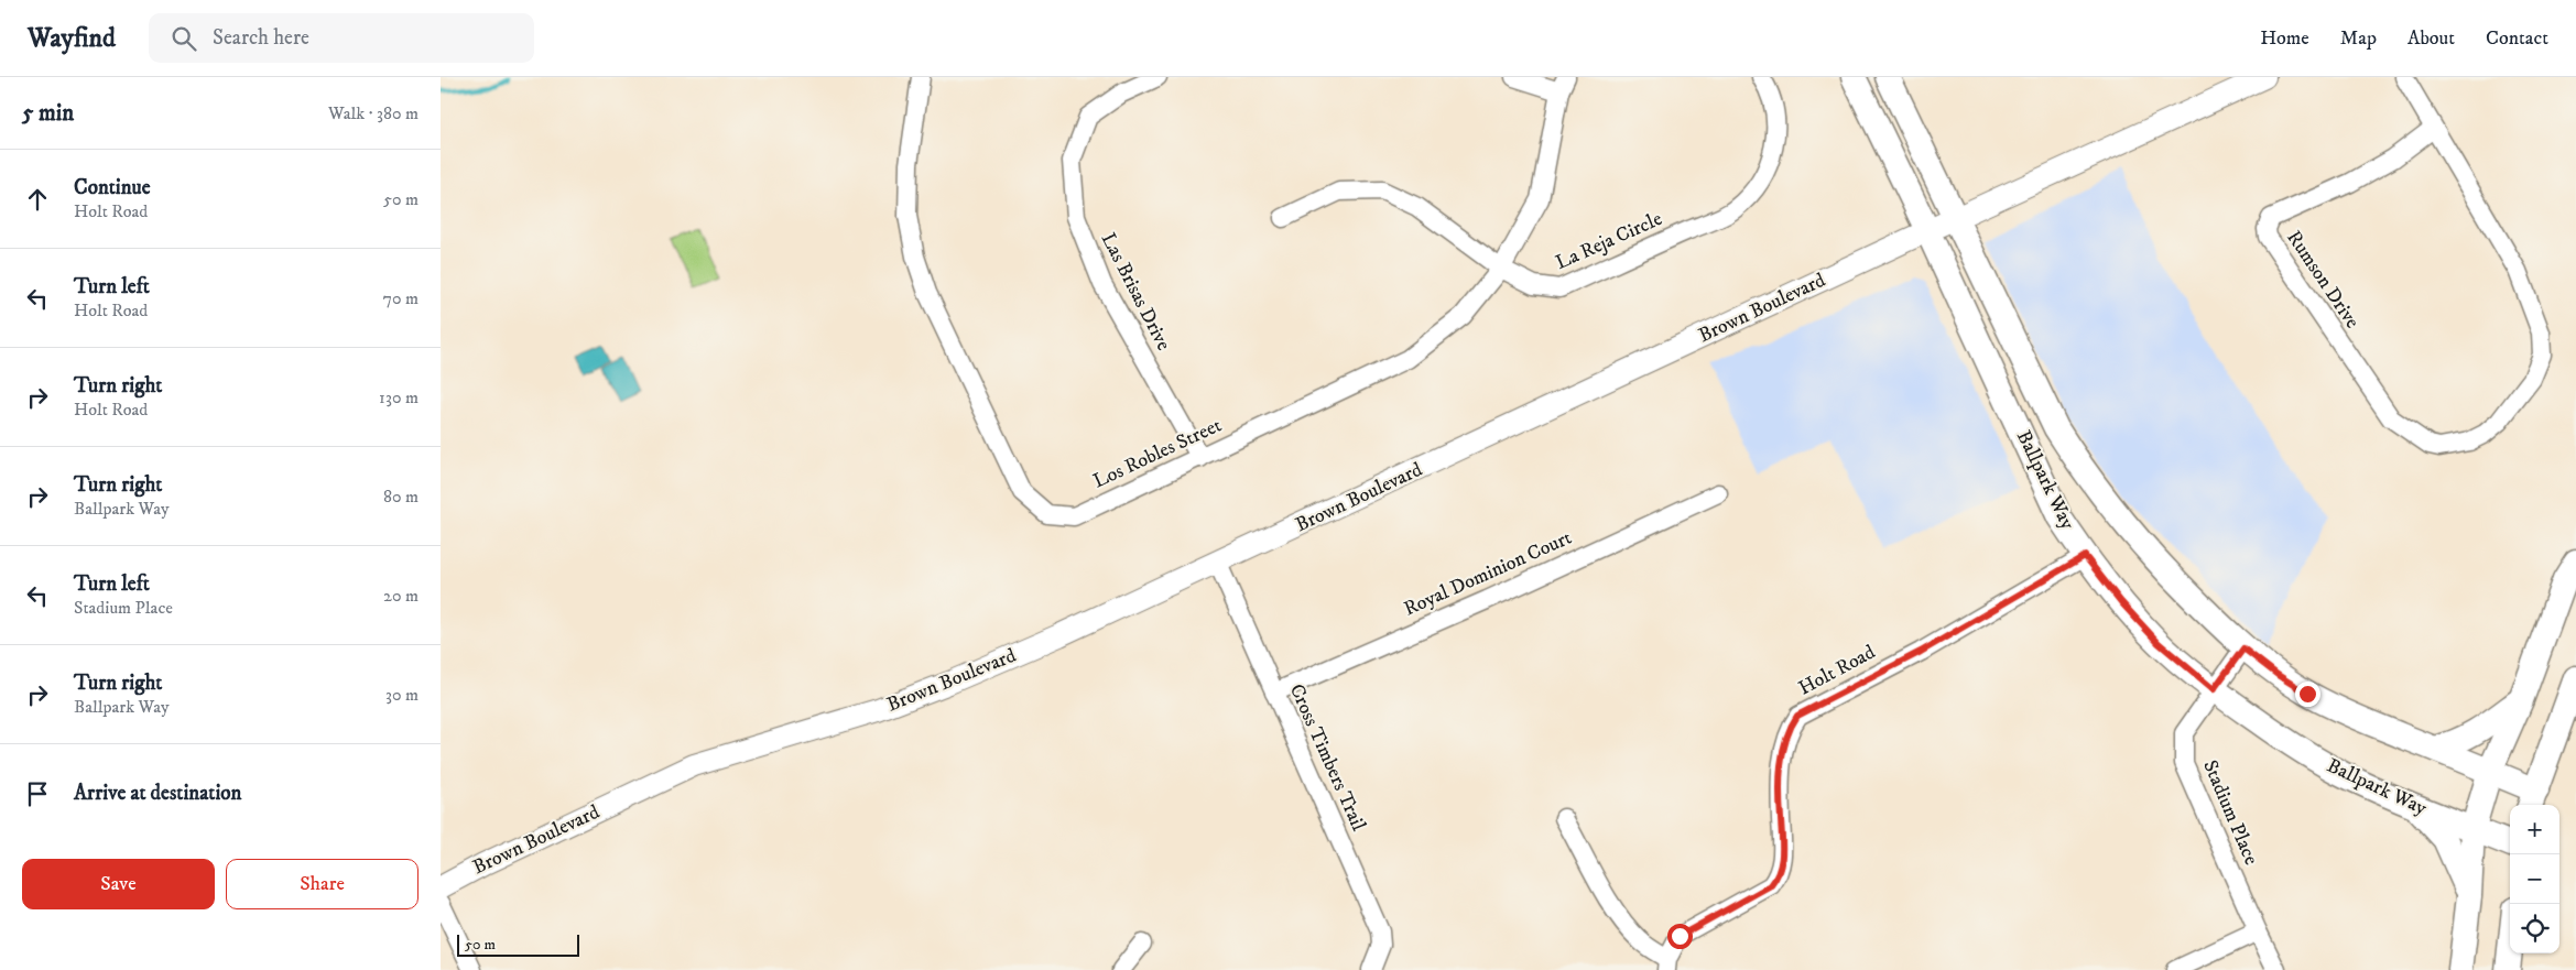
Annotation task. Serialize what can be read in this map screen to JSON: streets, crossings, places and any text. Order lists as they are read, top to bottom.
{
  "streets": {
    "main road": ["Ballpark Way"],
    "street": [
      "La Reja Circle",
      "Rumson Drive",
      "Las Brisas Drive",
      "Brown Boulevard",
      "Los Robles Street",
      "Royal Dominion Court",
      "Holt Road",
      "Cross Timbers Trail",
      "Stadium Place"
    ]
  },
  "crossings": [
    ["La Reja Circle", "Los Robles Street"],
    ["Las Brisas Drive", "Los Robles Street"],
    ["Brown Boulevard", "Ballpark Way"],
    ["Brown Boulevard", "Cross Timbers Trail"],
    ["Ballpark Way", "Holt Road"],
    ["Ballpark Way", "Stadium Place"],
    ["Royal Dominion Court", "Cross Timbers Trail"]
  ],
  "scale_bar": "50 m",
  "page": {
    "header": "Wayfind",
    "search": "Search here",
    "nav": [
      "Home",
      "Map",
      "About",
      "Contact"
    ],
    "heading": ["5 min", "Walk · 380 m"],
    "list": [
      ["Continue", "Holt Road", "50 m"],
      ["Turn left", "Holt Road", "70 m"],
      ["Turn right", "Holt Road", "130 m"],
      ["Turn right", "Ballpark Way", "80 m"],
      ["Turn left", "Stadium Place", "20 m"],
      ["Turn right", "Ballpark Way", "30 m"],
      "Arrive at destination"
    ],
    "map_buttons": ["+", "−"],
    "buttons": ["Save", "Share"],
    "scale": "50 m"
  }
}
